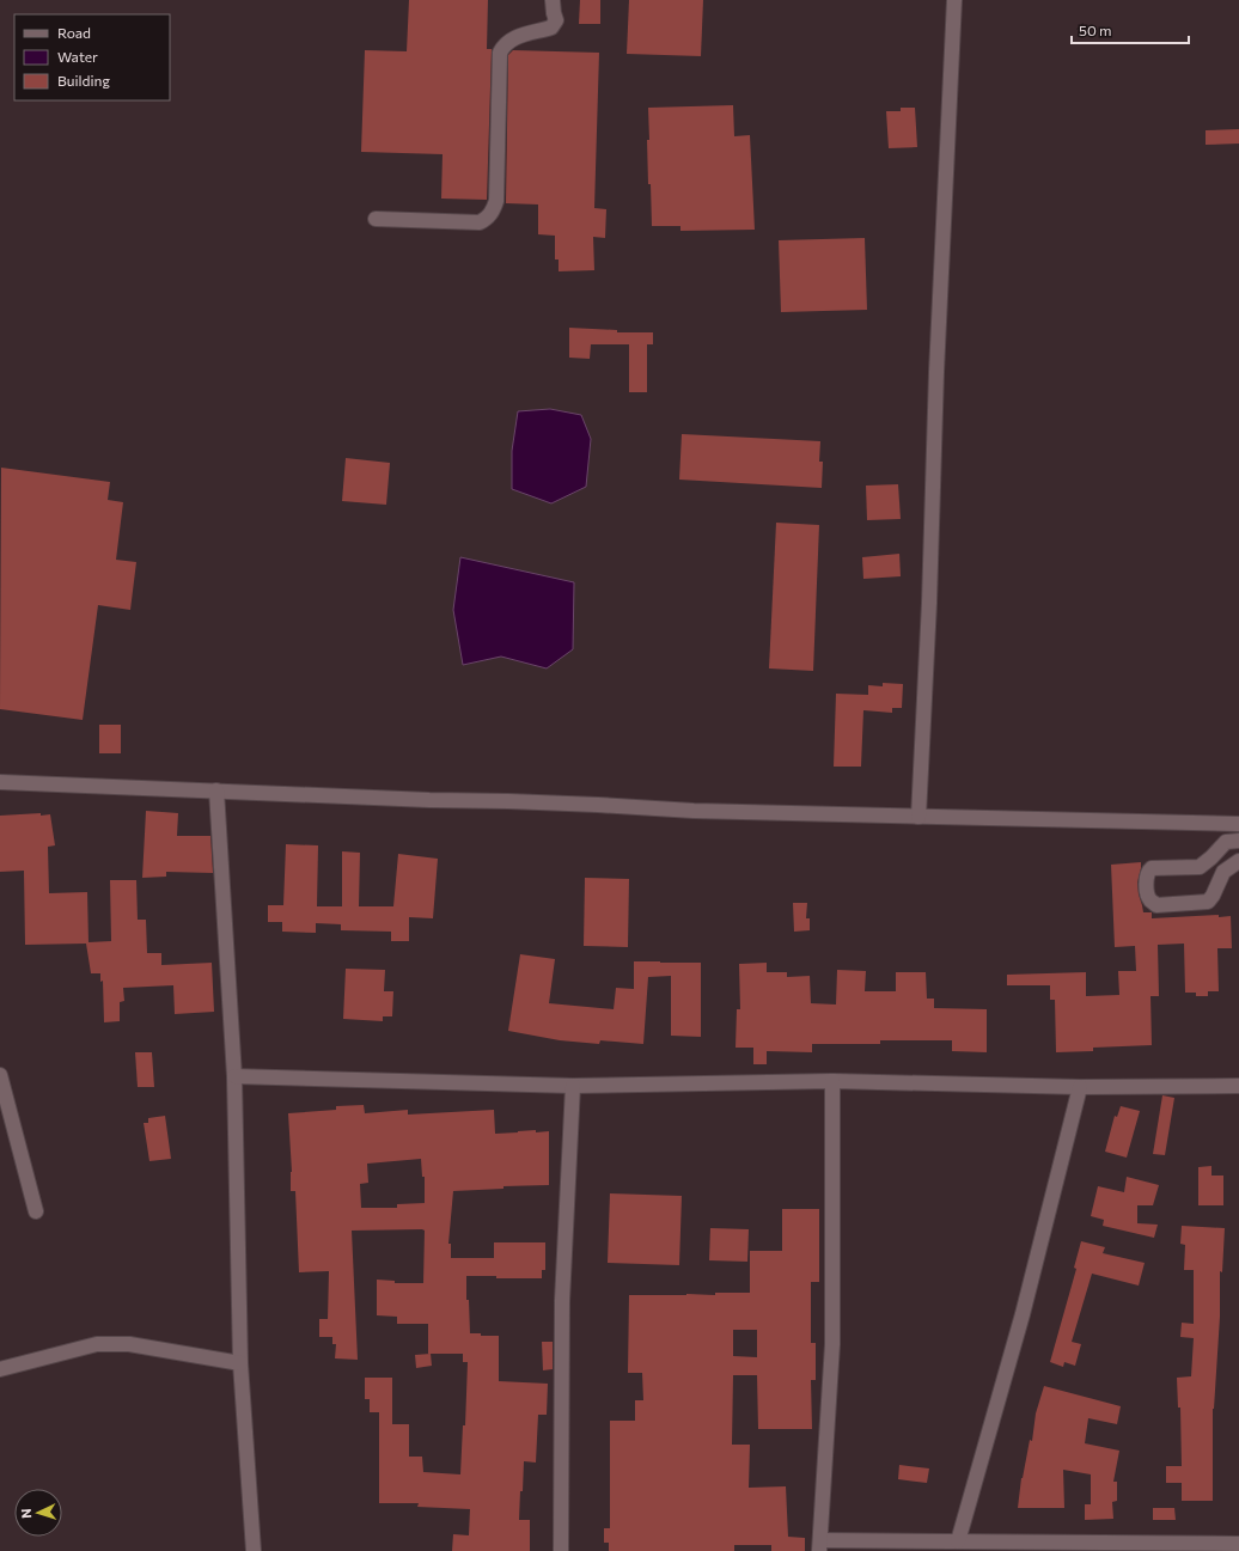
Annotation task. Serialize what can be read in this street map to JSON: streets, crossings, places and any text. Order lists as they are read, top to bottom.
{
  "legend": ["Road", "Water", "Building"],
  "scale_bar": "50 m",
  "north": "left"
}
